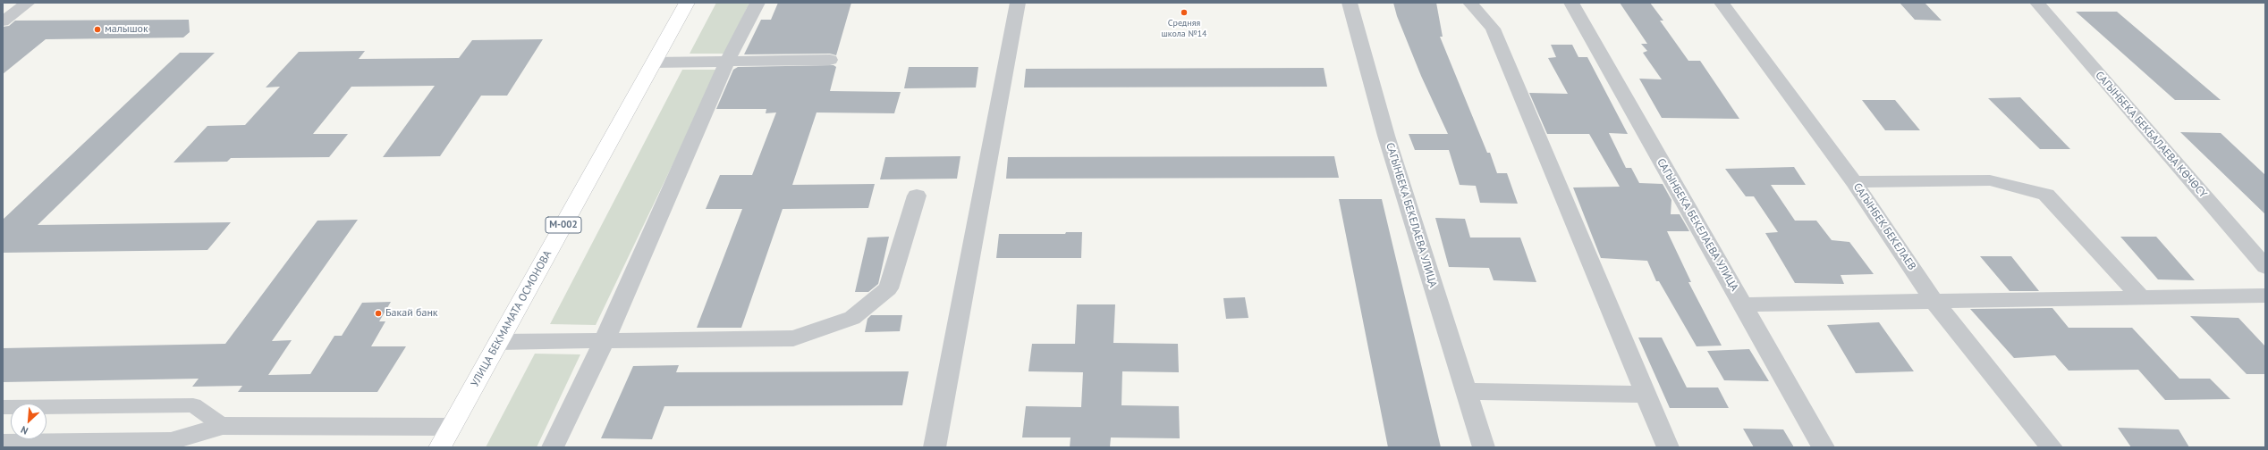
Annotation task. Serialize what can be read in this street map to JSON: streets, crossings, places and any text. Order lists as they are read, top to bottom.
{
  "streets": {
    "highway": ["M-002", "УЛИЦА БЕКМАМАТА ОСМОНОВА"],
    "street": ["САГЫНБЕКА БЕКБАЛАЕВА КӨЧӨСҮ", "САГЫНБЕКА БЕКЕЛАЕВА УЛИЦА", "САГЫНБЕК БЕКЕЛАЕВ"]
  },
  "places": ["Средняя школа №14", "малышок", "Бакай банк"],
  "north": "bottom left"
}
